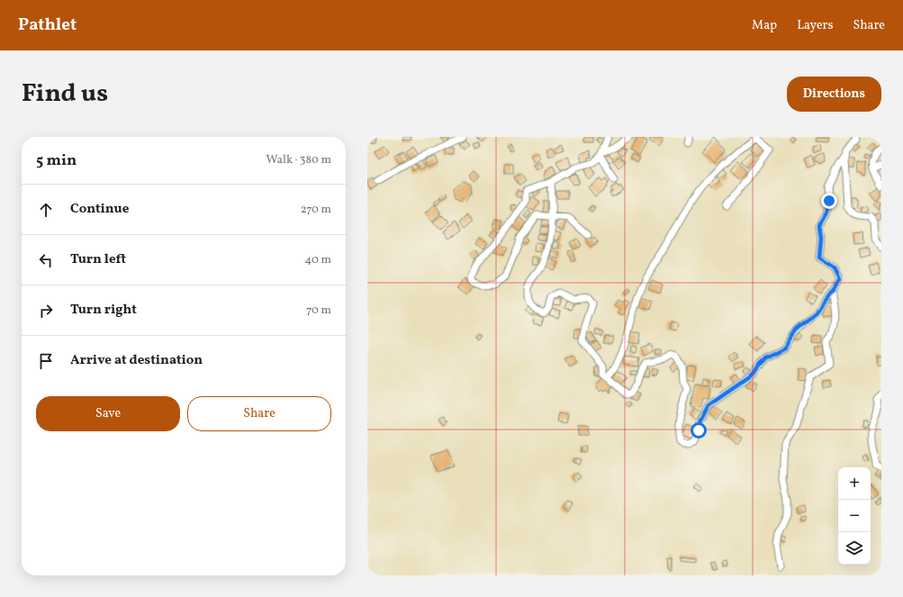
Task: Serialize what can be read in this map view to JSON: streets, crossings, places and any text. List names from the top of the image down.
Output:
{
  "page": {
    "header": "Pathlet",
    "nav": ["Map", "Layers", "Share"],
    "title": "Find us",
    "buttons": [
      "Directions",
      ["Save", "Share"]
    ],
    "heading": ["5 min", "Walk · 380 m"],
    "list": [
      ["Continue", "270 m"],
      ["Turn left", "40 m"],
      ["Turn right", "70 m"],
      "Arrive at destination"
    ],
    "map_buttons": ["+", "−"]
  }
}
